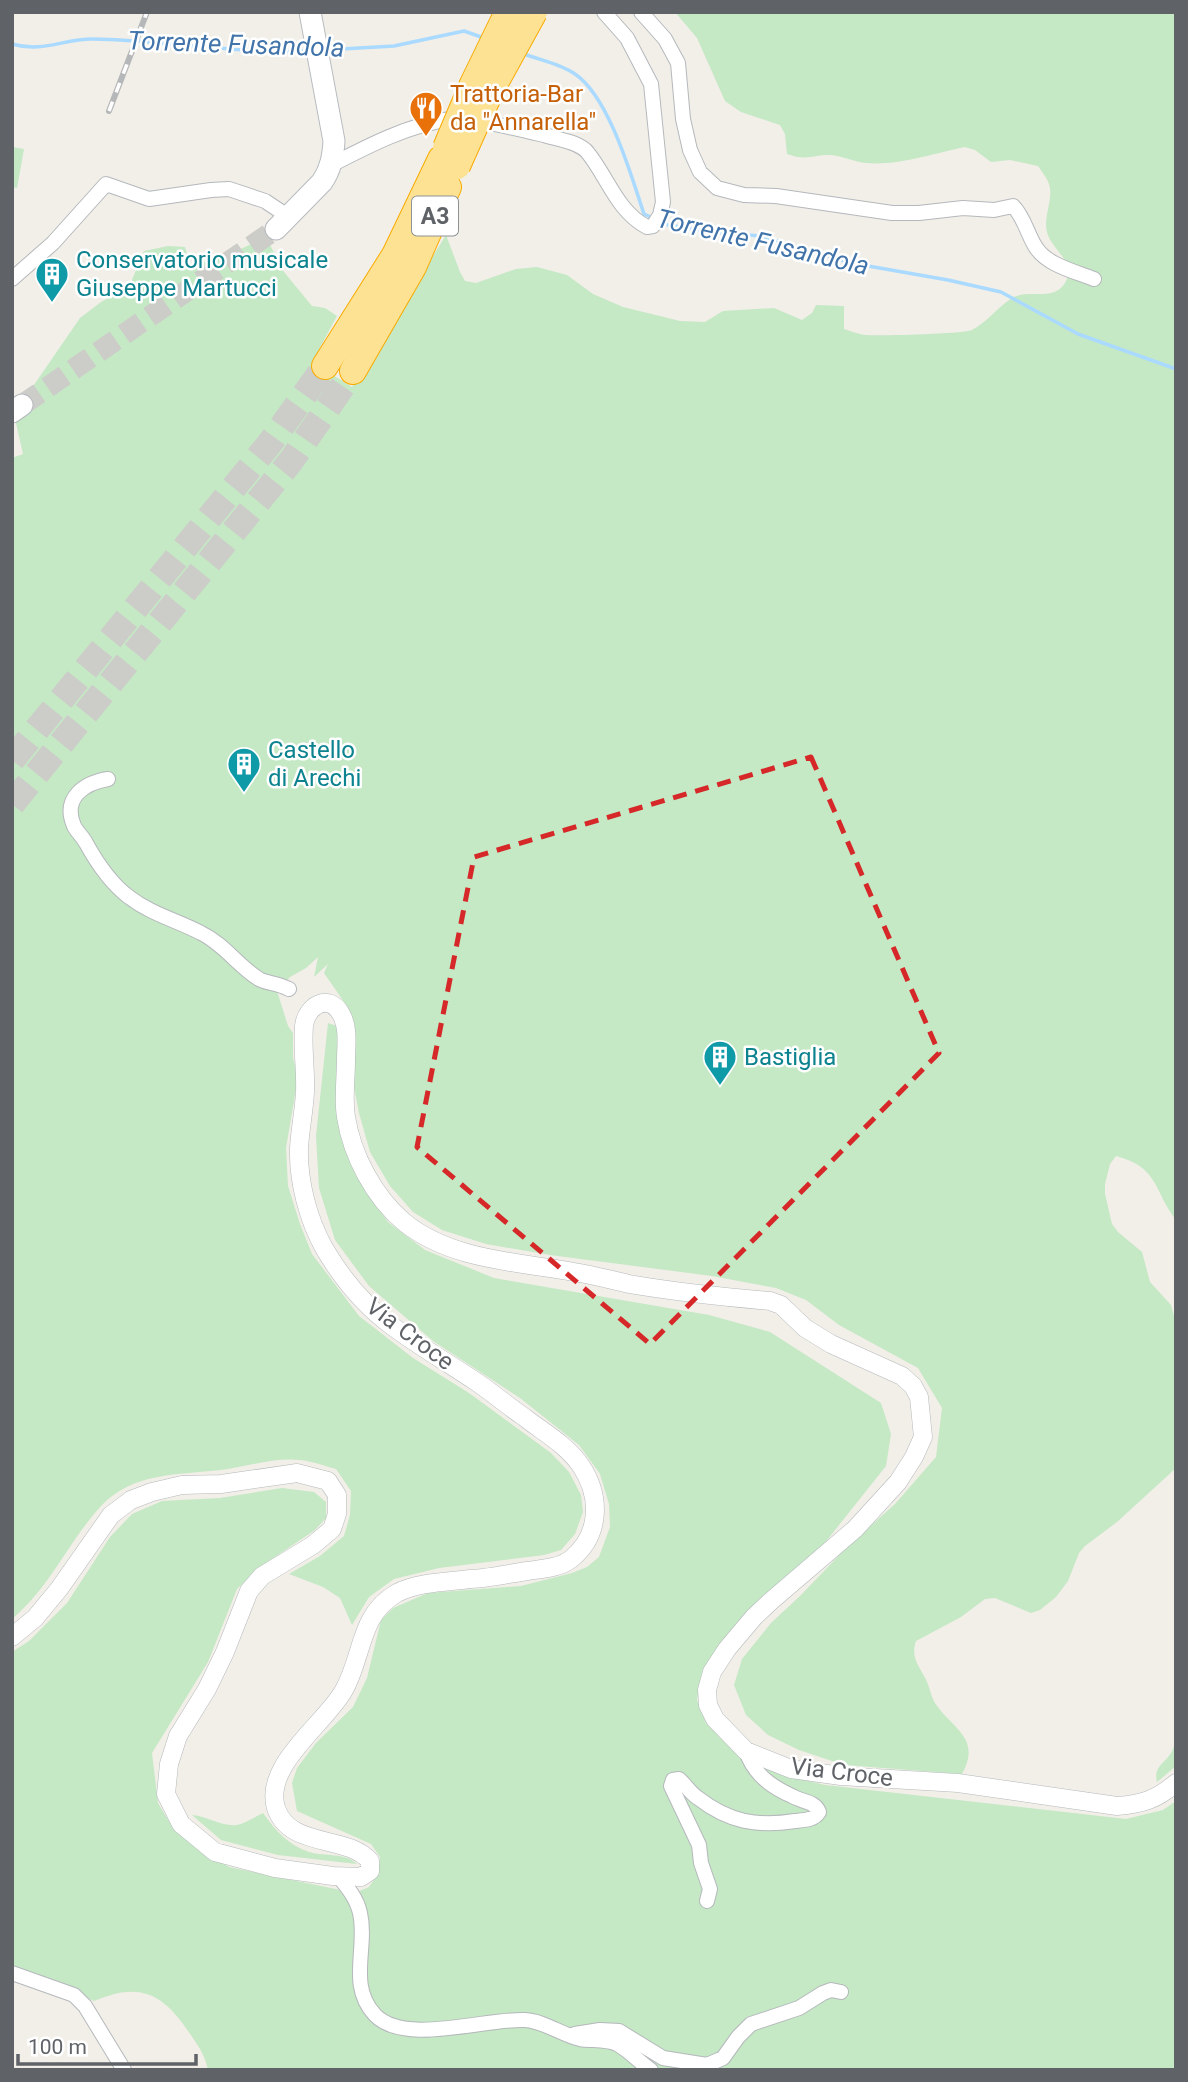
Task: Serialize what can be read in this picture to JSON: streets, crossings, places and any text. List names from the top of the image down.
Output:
{
  "streets": {
    "highway": ["A3"],
    "street": ["Via Croce"]
  },
  "water": ["Torrente Fusandola"],
  "places": {
    "restaurant": ["Trattoria-Bar da \"Annarella\""],
    "building": ["Conservatorio musicale Giuseppe Martucci", "Castello di Arechi", "Bastiglia"]
  },
  "scale_bar": "100 m"
}
